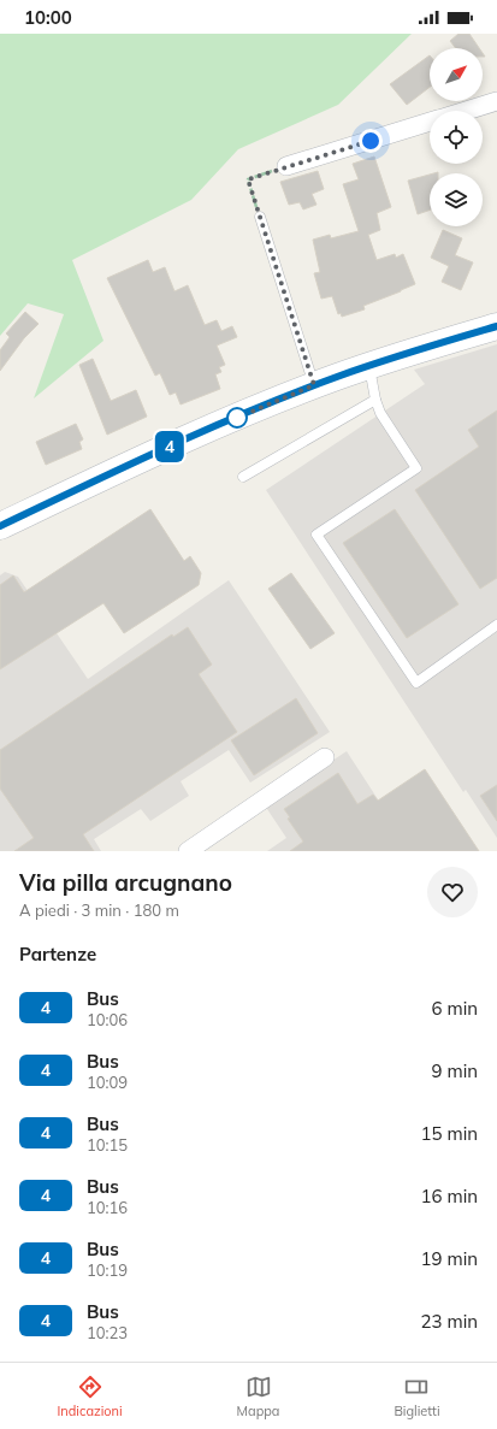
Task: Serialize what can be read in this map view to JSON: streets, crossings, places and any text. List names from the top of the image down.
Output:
{
  "lines": ["bus line 4"],
  "north": "top right",
  "page": {
    "status": "10:00",
    "on_map": "4",
    "heading": [
      ["Via pilla arcugnano", "A piedi · 3 min · 180 m"],
      "Partenze"
    ],
    "list": [
      {
        "mark": "4",
        "name": "Bus",
        "note": "10:06",
        "value": "6 min"
      },
      {
        "mark": "4",
        "name": "Bus",
        "note": "10:09",
        "value": "9 min"
      },
      {
        "mark": "4",
        "name": "Bus",
        "note": "10:15",
        "value": "15 min"
      },
      {
        "mark": "4",
        "name": "Bus",
        "note": "10:16",
        "value": "16 min"
      },
      {
        "mark": "4",
        "name": "Bus",
        "note": "10:19",
        "value": "19 min"
      },
      {
        "mark": "4",
        "name": "Bus",
        "note": "10:23",
        "value": "23 min"
      }
    ],
    "tabs": ["Indicazioni", "Mappa", "Biglietti"]
  }
}
